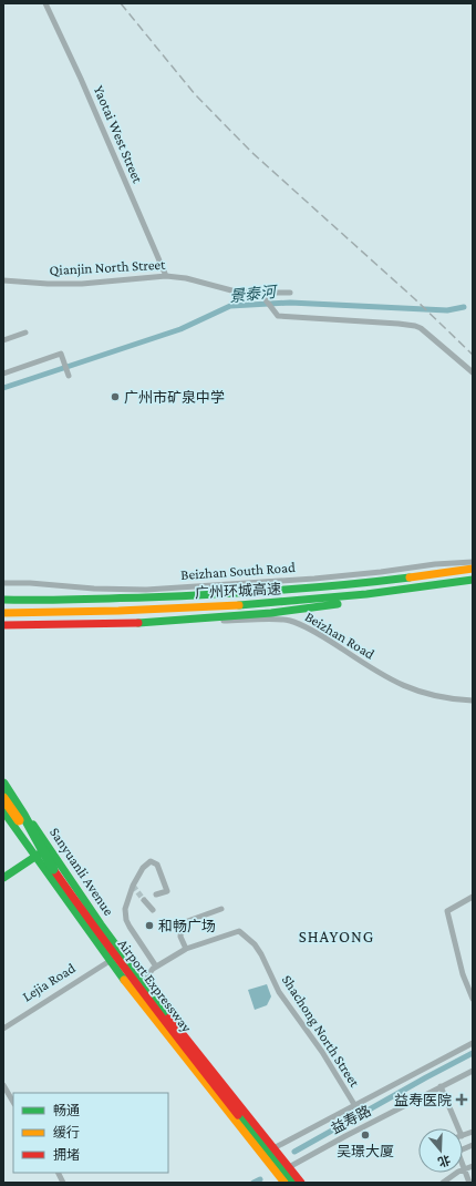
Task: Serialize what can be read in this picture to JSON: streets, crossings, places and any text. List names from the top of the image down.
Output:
{
  "streets": {
    "main road": ["广州环城高速", "Sanyuanli Avenue", "Airport Expressway"],
    "street": [
      "Yaotai West Street",
      "Qianjin North Street",
      "Beizhan South Road",
      "Beizhan Road",
      "Lejia Road",
      "Shachong North Street",
      "益寿路"
    ]
  },
  "crossings": [
    ["Yaotai West Street", "Qianjin North Street"],
    ["Sanyuanli Avenue", "Lejia Road"],
    ["Sanyuanli Avenue", "Airport Expressway"],
    ["Sanyuanli Avenue", "Shachong North Street"],
    ["Sanyuanli Avenue", "益寿路"]
  ],
  "districts": ["SHAYONG"],
  "water": ["景泰河"],
  "places": {
    "other": ["广州市矿泉中学", "和畅广场", "吴璟大厦"],
    "health": ["益寿医院"]
  },
  "legend": ["畅通", "缓行", "拥堵"],
  "north": "bottom"
}
